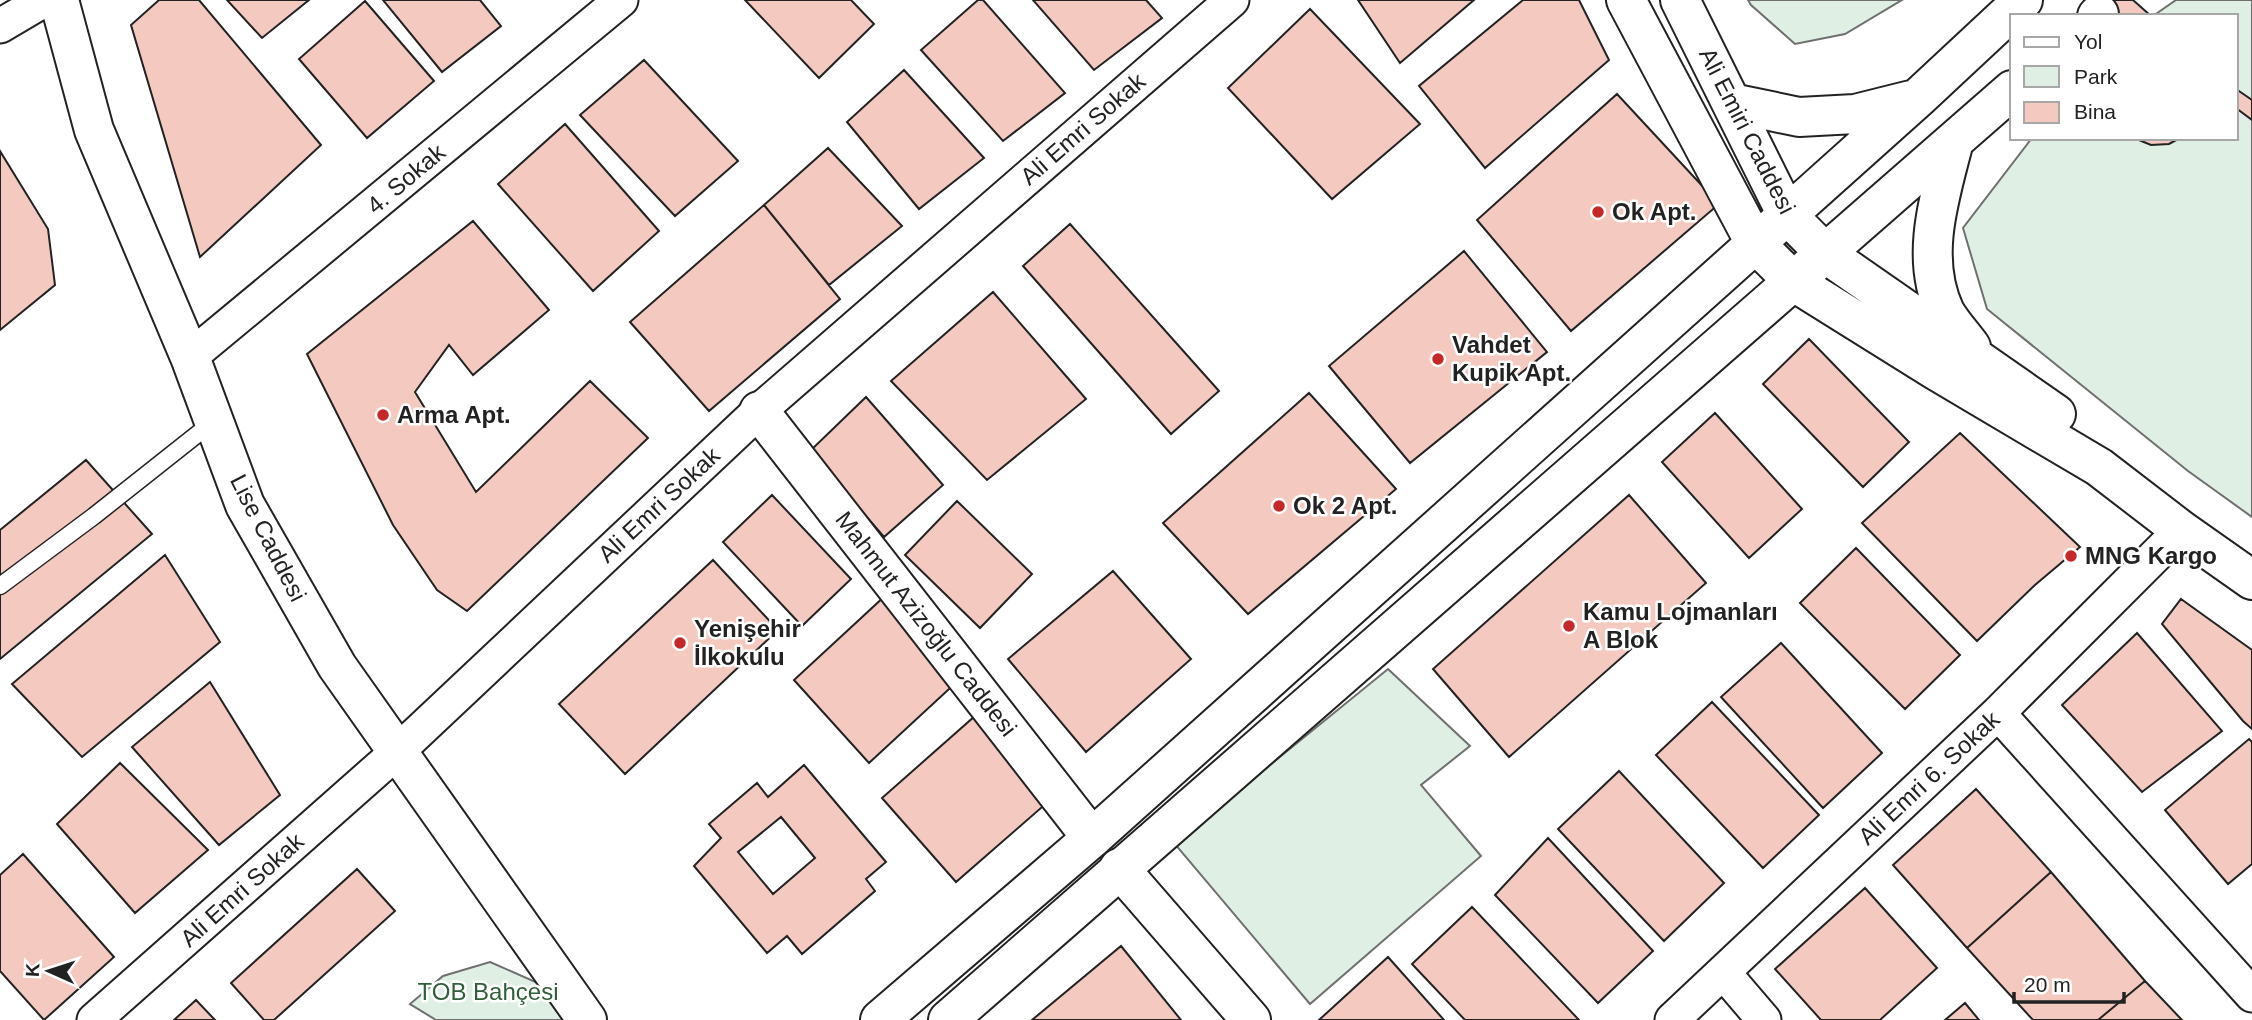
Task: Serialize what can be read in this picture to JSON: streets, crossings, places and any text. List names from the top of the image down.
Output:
{
  "streets": {
    "main road": ["Ali Emiri Caddesi", "Lise Caddesi", "Mahmut Azizoğlu Caddesi"],
    "street": ["Ali Emri Sokak", "4. Sokak", "Ali Emri 6. Sokak"]
  },
  "crossings": [
    ["Ali Emri Sokak", "Lise Caddesi"],
    ["Ali Emri Sokak", "Mahmut Azizoğlu Caddesi"],
    ["4. Sokak", "Lise Caddesi"]
  ],
  "parks": ["TOB Bahçesi"],
  "places": [
    "Ok Apt.",
    "Vahdet Kupik Apt.",
    "Arma Apt.",
    "Ok 2 Apt.",
    "MNG Kargo",
    "Kamu Lojmanları A Blok",
    "Yenişehir İlkokulu"
  ],
  "legend": ["Yol", "Park", "Bina"],
  "scale_bar": "20 m",
  "north": "left"
}
